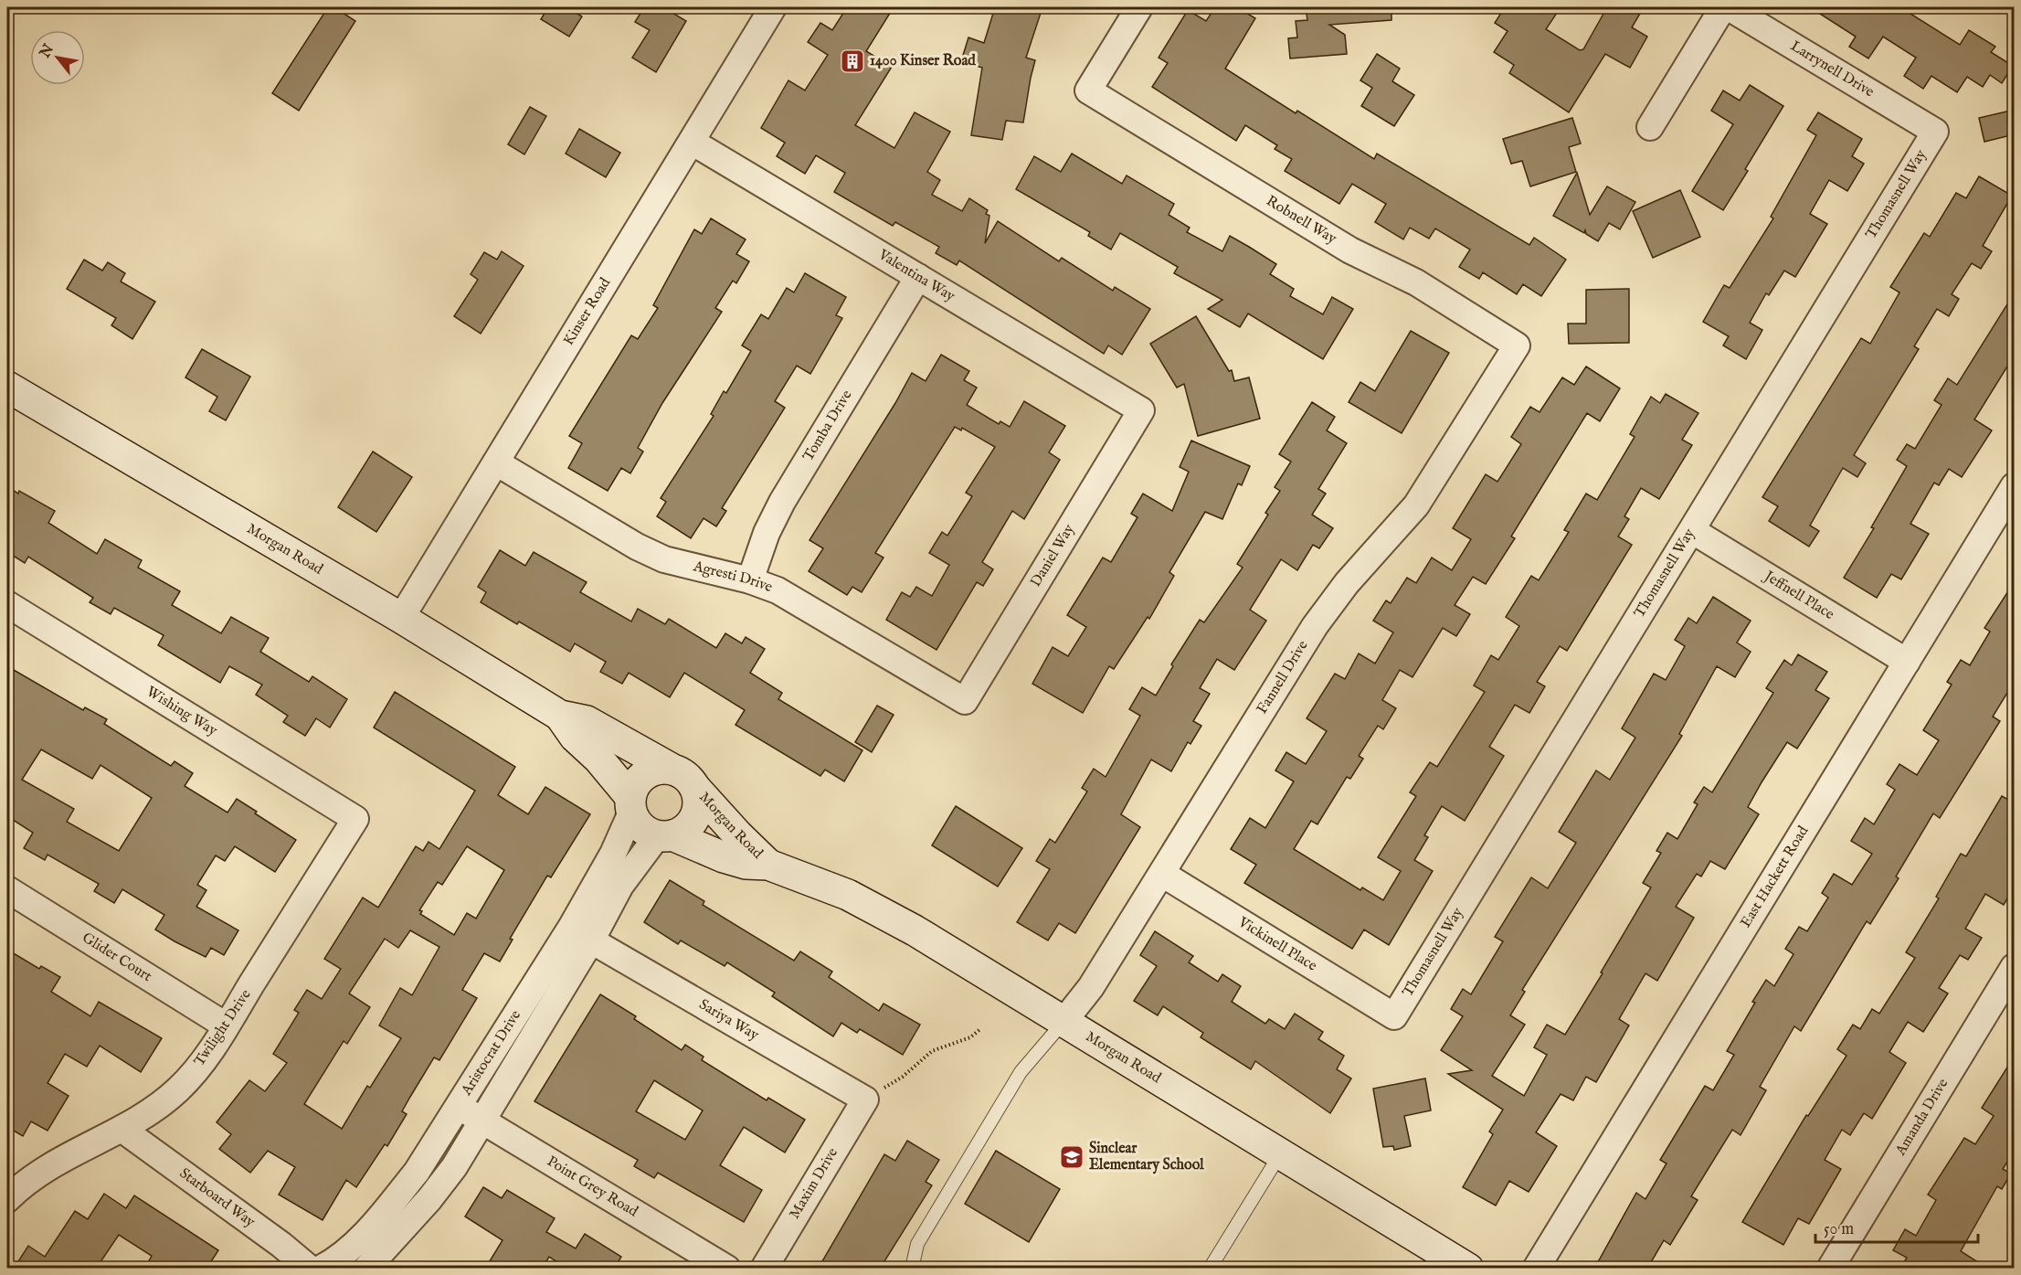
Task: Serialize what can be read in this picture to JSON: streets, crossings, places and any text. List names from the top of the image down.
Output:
{
  "streets": {
    "street": [
      "Larrynell Drive",
      "Thomasnell Way",
      "Robnell Way",
      "Valentina Way",
      "Kinser Road",
      "Tomba Drive",
      "Morgan Road",
      "Daniel Way",
      "Agresti Drive",
      "Jeffnell Place",
      "Fannell Drive",
      "Wishing Way",
      "East Hackett Road",
      "Vickinell Place",
      "Glider Court",
      "Sariya Way",
      "Twilight Drive",
      "Aristocrat Drive",
      "Amanda Drive",
      "Maxim Drive",
      "Point Grey Road",
      "Starboard Way"
    ]
  },
  "crossings": [
    ["Larrynell Drive", "Thomasnell Way"],
    ["Thomasnell Way", "Jeffnell Place"],
    ["Thomasnell Way", "Vickinell Place"],
    ["Robnell Way", "Fannell Drive"],
    ["Valentina Way", "Kinser Road"],
    ["Valentina Way", "Tomba Drive"],
    ["Valentina Way", "Daniel Way"],
    ["Kinser Road", "Morgan Road"],
    ["Kinser Road", "Agresti Drive"],
    ["Tomba Drive", "Agresti Drive"],
    ["Morgan Road", "Fannell Drive"],
    ["Morgan Road", "Aristocrat Drive"],
    ["Daniel Way", "Agresti Drive"],
    ["Jeffnell Place", "East Hackett Road"],
    ["Fannell Drive", "Vickinell Place"],
    ["Wishing Way", "Twilight Drive"],
    ["Glider Court", "Twilight Drive"],
    ["Sariya Way", "Aristocrat Drive"],
    ["Sariya Way", "Maxim Drive"],
    ["Twilight Drive", "Starboard Way"],
    ["Aristocrat Drive", "Point Grey Road"]
  ],
  "places": {
    "building": ["1400 Kinser Road"],
    "school or university": ["Sinclear Elementary School"]
  },
  "scale_bar": "50 m",
  "north": "top left"
}
